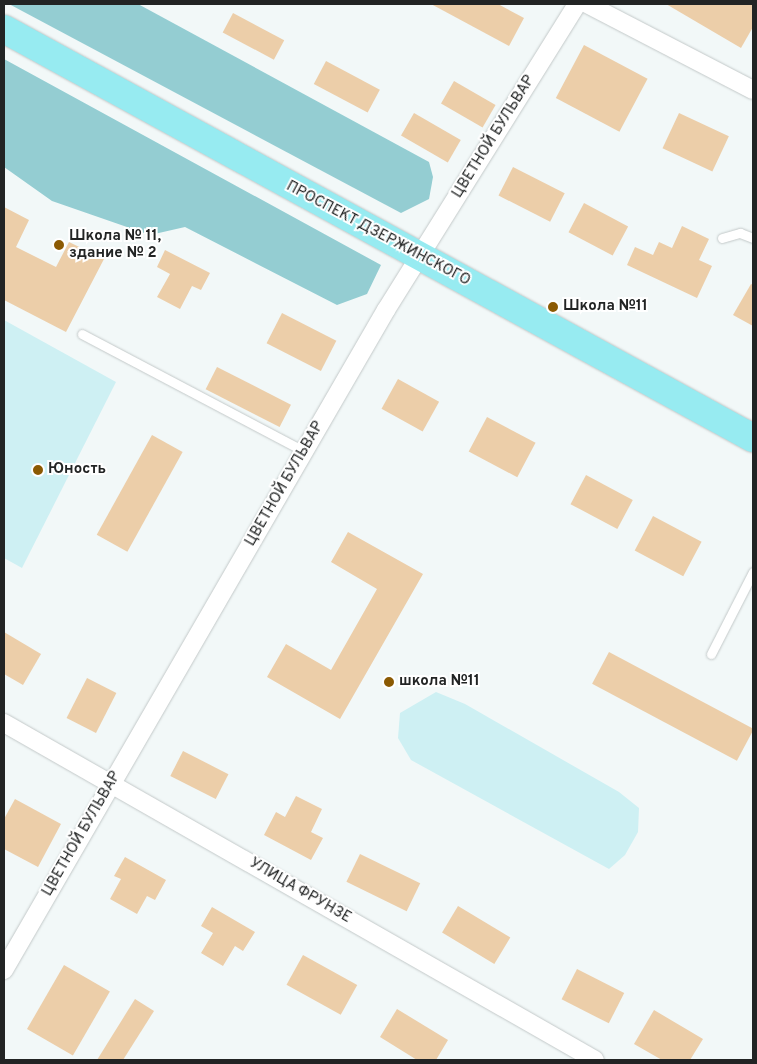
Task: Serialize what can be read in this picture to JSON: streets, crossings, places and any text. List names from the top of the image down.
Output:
{
  "streets": {
    "main road": ["ПРОСПЕКТ ДЗЕРЖИНСКОГО"],
    "street": ["ЦВЕТНОЙ БУЛЬВАР", "УЛИЦА ФРУНЗЕ"]
  },
  "crossings": [
    ["ЦВЕТНОЙ БУЛЬВАР", "ПРОСПЕКТ ДЗЕРЖИНСКОГО"],
    ["ЦВЕТНОЙ БУЛЬВАР", "УЛИЦА ФРУНЗЕ"]
  ],
  "places": [
    "Школа № 11, здание № 2",
    "Школа №11",
    "Юность",
    "школа №11"
  ]
}
